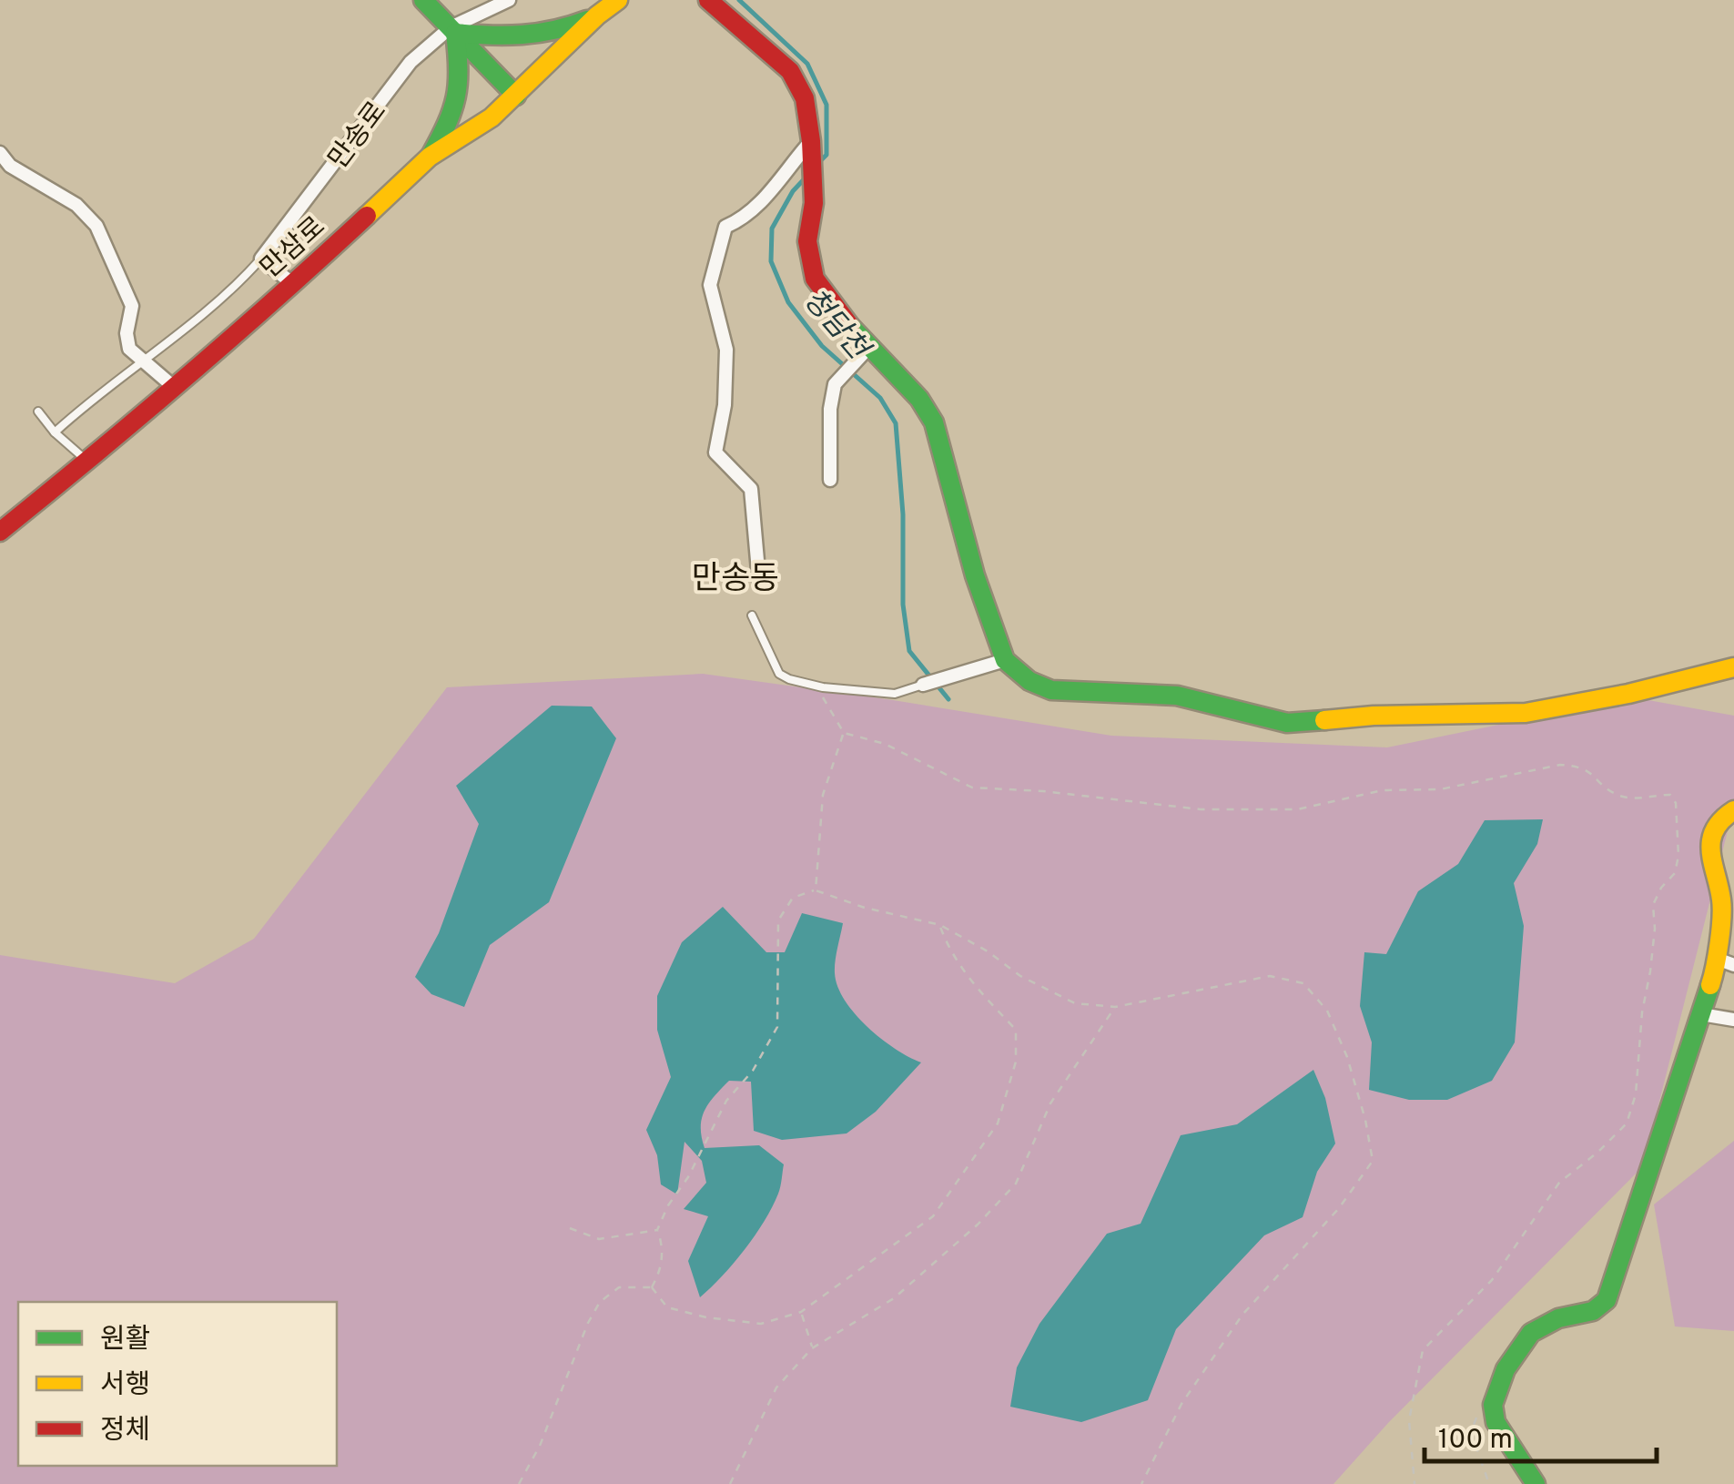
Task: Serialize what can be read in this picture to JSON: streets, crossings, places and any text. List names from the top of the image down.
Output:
{
  "streets": {
    "street": ["만송로", "만삼로"]
  },
  "districts": ["만송동"],
  "water": ["청담천"],
  "legend": ["원활", "서행", "정체"],
  "scale_bar": "100 m"
}
